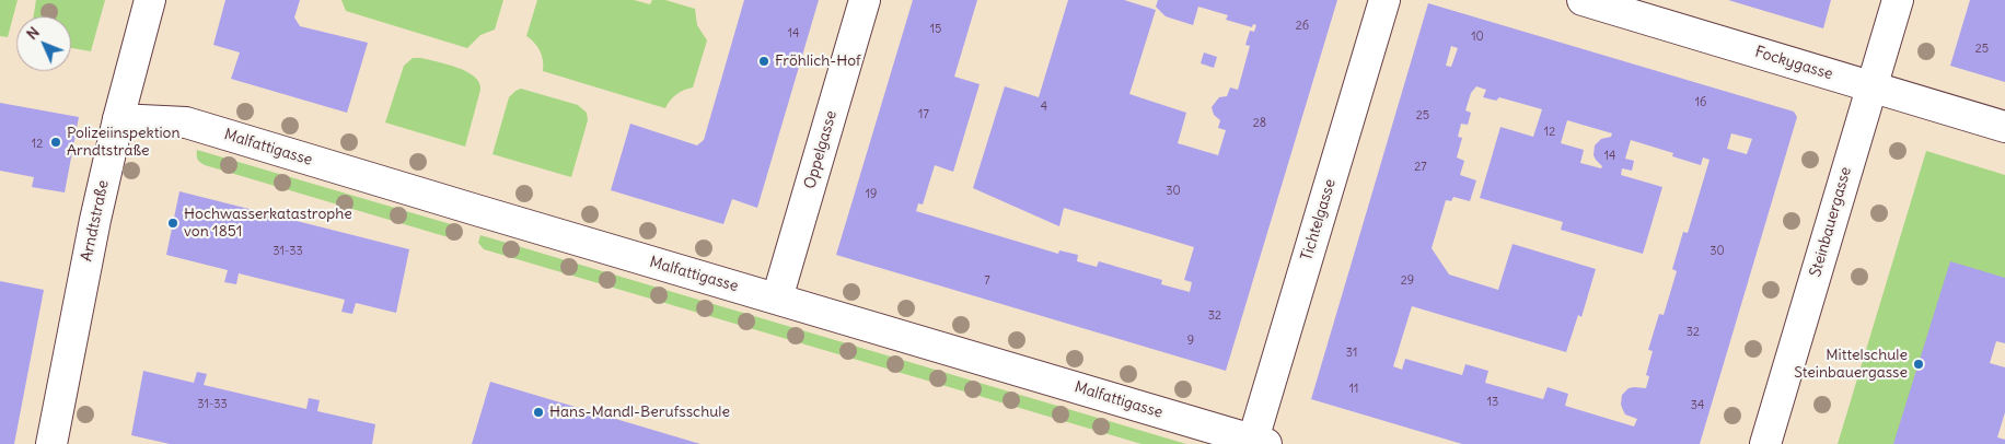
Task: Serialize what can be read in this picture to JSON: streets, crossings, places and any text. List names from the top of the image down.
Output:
{
  "streets": {
    "street": [
      "Fockygasse",
      "Malfattigasse",
      "Oppelgasse",
      "Tichtelgasse",
      "Arndtstraße",
      "Steinbauergasse"
    ]
  },
  "crossings": [
    ["Fockygasse", "Steinbauergasse"],
    ["Malfattigasse", "Oppelgasse"],
    ["Malfattigasse", "Tichtelgasse"],
    ["Malfattigasse", "Arndtstraße"]
  ],
  "places": [
    "Fröhlich-Hof",
    "Polizeiinspektion Arndtstraße",
    "Hochwasserkatastrophe von 1851",
    "Mittelschule Steinbauergasse",
    "Hans-Mandl-Berufsschule"
  ],
  "house_numbers": [
    "26",
    "15",
    "14",
    "10",
    "25",
    "16",
    "4",
    "17",
    "25",
    "28",
    "12",
    "12",
    "14",
    "27",
    "30",
    "19",
    "31-33",
    "30",
    "7",
    "29",
    "32",
    "32",
    "9",
    "31",
    "11",
    "13",
    "31-33",
    "34"
  ],
  "north": "top left"
}
